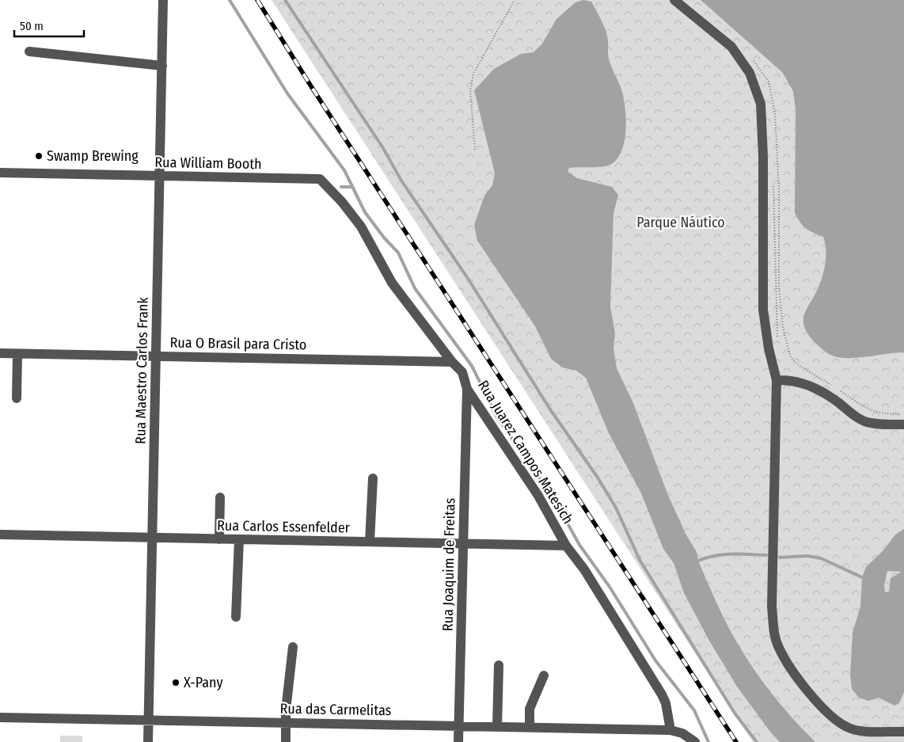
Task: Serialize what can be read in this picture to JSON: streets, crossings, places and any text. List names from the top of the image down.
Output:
{
  "streets": {
    "street": [
      "Rua William Booth",
      "Rua O Brasil para Cristo",
      "Rua Maestro Carlos Frank",
      "Rua Juarez Campos Matesich",
      "Rua Carlos Essenfelder",
      "Rua Joaquim de Freitas",
      "Rua das Carmelitas"
    ]
  },
  "crossings": [
    ["Rua William Booth", "Rua Maestro Carlos Frank"],
    ["Rua William Booth", "Rua Juarez Campos Matesich"],
    ["Rua O Brasil para Cristo", "Rua Maestro Carlos Frank"],
    ["Rua O Brasil para Cristo", "Rua Juarez Campos Matesich"],
    ["Rua Maestro Carlos Frank", "Rua Carlos Essenfelder"],
    ["Rua Maestro Carlos Frank", "Rua das Carmelitas"],
    ["Rua Juarez Campos Matesich", "Rua Carlos Essenfelder"],
    ["Rua Juarez Campos Matesich", "Rua Joaquim de Freitas"],
    ["Rua Juarez Campos Matesich", "Rua das Carmelitas"],
    ["Rua Carlos Essenfelder", "Rua Joaquim de Freitas"],
    ["Rua Joaquim de Freitas", "Rua das Carmelitas"]
  ],
  "parks": ["Parque Náutico"],
  "places": ["Swamp Brewing", "X-Pany"],
  "scale_bar": "50 m"
}
